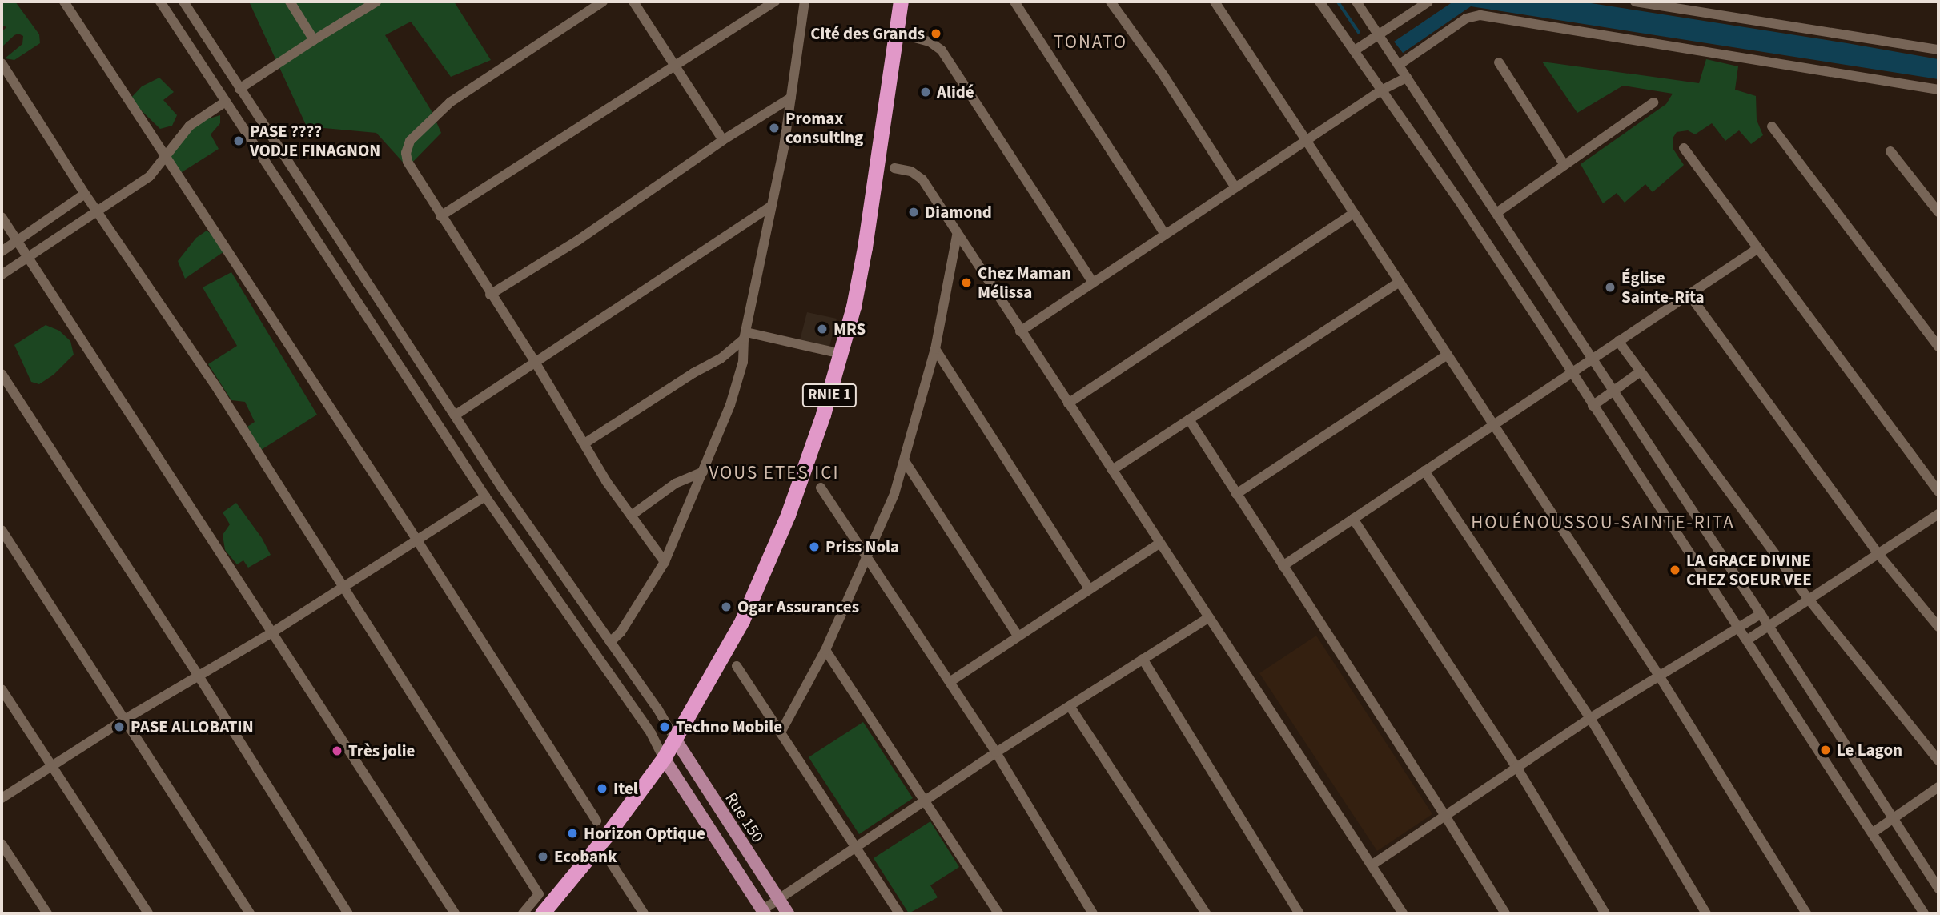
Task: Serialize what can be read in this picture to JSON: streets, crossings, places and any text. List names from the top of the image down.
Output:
{
  "streets": {
    "highway": ["RNIE 1"],
    "main road": ["Rue 150"]
  },
  "crossings": [
    ["RNIE 1", "Rue 150"]
  ],
  "districts": ["TONATO", "VOUS ETES ICI", "HOUÉNOUSSOU-SAINTE-RITA"],
  "places": [
    "Cité des Grands",
    "Alidé",
    "Promax consulting",
    "PASE ???? VODJE FINAGNON",
    "Diamond",
    "Chez Maman Mélissa",
    "Église Sainte-Rita",
    "MRS",
    "Priss Nola",
    "LA GRACE DIVINE CHEZ SOEUR VEE",
    "Ogar Assurances",
    "PASE ALLOBATIN",
    "Techno Mobile",
    "Le Lagon",
    "Très jolie",
    "Itel",
    "Horizon Optique",
    "Ecobank"
  ]
}
